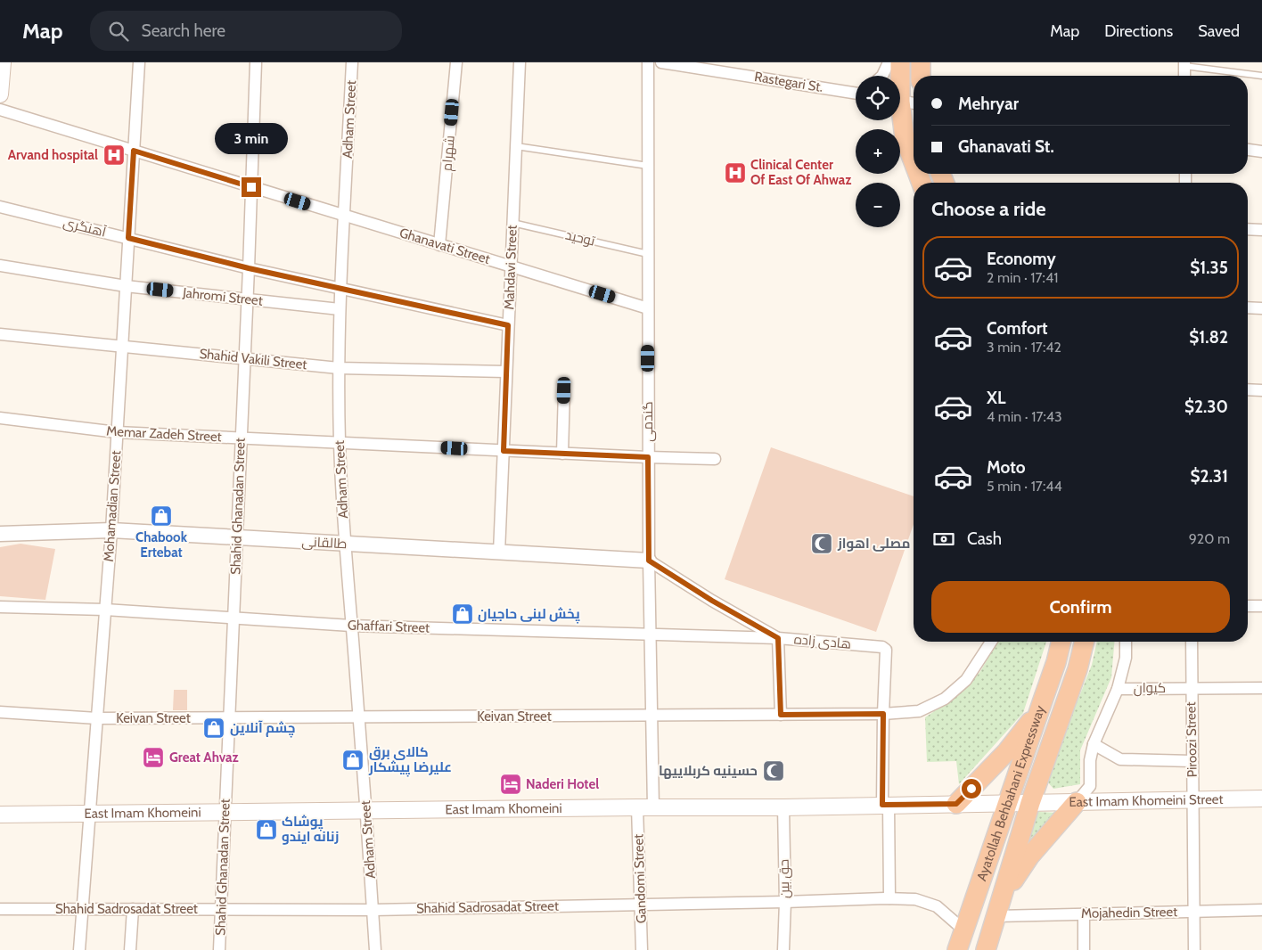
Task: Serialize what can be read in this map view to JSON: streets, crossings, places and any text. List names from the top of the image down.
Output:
{
  "streets": {
    "highway": ["Ayatollah Behbahani Expressway"],
    "main road": ["East Imam Khomeini Street", "East Imam Khomeini"],
    "street": [
      "Rastegari St.",
      "Adham Street",
      "شهرام",
      "آهنگری",
      "Ghanavati Street",
      "Mahdavi Street",
      "Jahromi Street",
      "Shahid Vakili Street",
      "گندمی",
      "Memar Zadeh Street",
      "Mohamadian Street",
      "Shahid Ghanadan Street",
      "طالقانی",
      "Ghaffari Street",
      "هادی زاده",
      "کیوان",
      "Keivan Street",
      "Piroozi Street",
      "Gandomi Street",
      "حق بین",
      "Shahid Sadrosadat Street",
      "Mojahedin Street"
    ],
    "lane": ["توحید"]
  },
  "crossings": [
    ["Adham Street", "آهنگری"],
    ["Adham Street", "Ghanavati Street"],
    ["Adham Street", "Jahromi Street"],
    ["Adham Street", "Shahid Vakili Street"],
    ["Adham Street", "Memar Zadeh Street"],
    ["Adham Street", "طالقانی"],
    ["Adham Street", "Ghaffari Street"],
    ["Adham Street", "Keivan Street"],
    ["Adham Street", "East Imam Khomeini"],
    ["Adham Street", "Shahid Sadrosadat Street"],
    ["شهرام", "Ghanavati Street"],
    ["آهنگری", "Mahdavi Street"],
    ["آهنگری", "Mohamadian Street"],
    ["آهنگری", "Shahid Ghanadan Street"],
    ["توحید", "Mahdavi Street"],
    ["توحید", "گندمی"],
    ["Ghanavati Street", "Mahdavi Street"],
    ["Ghanavati Street", "گندمی"],
    ["Ghanavati Street", "Mohamadian Street"],
    ["Ghanavati Street", "Shahid Ghanadan Street"],
    ["Mahdavi Street", "Shahid Vakili Street"],
    ["Mahdavi Street", "Memar Zadeh Street"],
    ["Mahdavi Street", "طالقانی"],
    ["Jahromi Street", "Mohamadian Street"],
    ["Jahromi Street", "Shahid Ghanadan Street"],
    ["Shahid Vakili Street", "Mohamadian Street"],
    ["Shahid Vakili Street", "Shahid Ghanadan Street"],
    ["گندمی", "Memar Zadeh Street"],
    ["گندمی", "طالقانی"],
    ["گندمی", "Ghaffari Street"],
    ["گندمی", "هادی زاده"],
    ["گندمی", "Keivan Street"],
    ["گندمی", "East Imam Khomeini"],
    ["Memar Zadeh Street", "Mohamadian Street"],
    ["Memar Zadeh Street", "Shahid Ghanadan Street"],
    ["Mohamadian Street", "طالقانی"],
    ["Mohamadian Street", "Ghaffari Street"],
    ["Mohamadian Street", "Keivan Street"],
    ["Mohamadian Street", "East Imam Khomeini"],
    ["Mohamadian Street", "Shahid Sadrosadat Street"],
    ["Shahid Ghanadan Street", "طالقانی"],
    ["Shahid Ghanadan Street", "Ghaffari Street"],
    ["Shahid Ghanadan Street", "Keivan Street"],
    ["Shahid Ghanadan Street", "East Imam Khomeini"],
    ["Shahid Ghanadan Street", "Shahid Sadrosadat Street"],
    ["طالقانی", "هادی زاده"],
    ["Ghaffari Street", "هادی زاده"],
    ["هادی زاده", "Keivan Street"],
    ["کیوان", "Piroozi Street"],
    ["Piroozi Street", "East Imam Khomeini Street"],
    ["Piroozi Street", "Mojahedin Street"],
    ["Ayatollah Behbahani Expressway", "East Imam Khomeini Street"],
    ["Ayatollah Behbahani Expressway", "East Imam Khomeini"],
    ["Ayatollah Behbahani Expressway", "Shahid Sadrosadat Street"],
    ["Ayatollah Behbahani Expressway", "Mojahedin Street"],
    ["East Imam Khomeini Street", "East Imam Khomeini"],
    ["East Imam Khomeini", "Gandomi Street"],
    ["East Imam Khomeini", "حق بین"],
    ["Gandomi Street", "Shahid Sadrosadat Street"],
    ["حق بین", "Shahid Sadrosadat Street"]
  ],
  "places": {
    "hospital": ["Arvand hospital", "Clinical Center Of East Of Ahwaz"],
    "shop": [
      "Chabook Ertebat",
      "پخش لبنی حاجیان",
      "چشم آنلاین",
      "کالای برق علیرضا پیشکار",
      "پوشاک زنانه ایندو"
    ],
    "mosque": ["مصلی اهواز", "حسینیه کربلاییها"],
    "hotel": ["Great Ahvaz", "Naderi Hotel"]
  },
  "page": {
    "header": "Map",
    "search": "Search here",
    "nav": ["Map", "Directions", "Saved"],
    "map_buttons": ["+", "−"],
    "banner": ["Mehryar", "Ghanavati St."],
    "bubble": "3 min",
    "heading": "Choose a ride",
    "list": [
      {
        "name": "Economy",
        "note": "2 min · 17:41",
        "value": "$1.35"
      },
      {
        "name": "Comfort",
        "note": "3 min · 17:42",
        "value": "$1.82"
      },
      {
        "name": "XL",
        "note": "4 min · 17:43",
        "value": "$2.30"
      },
      {
        "name": "Moto",
        "note": "5 min · 17:44",
        "value": "$2.31"
      }
    ],
    "pay": ["Cash", "920 m"],
    "buttons": "Confirm"
  }
}
